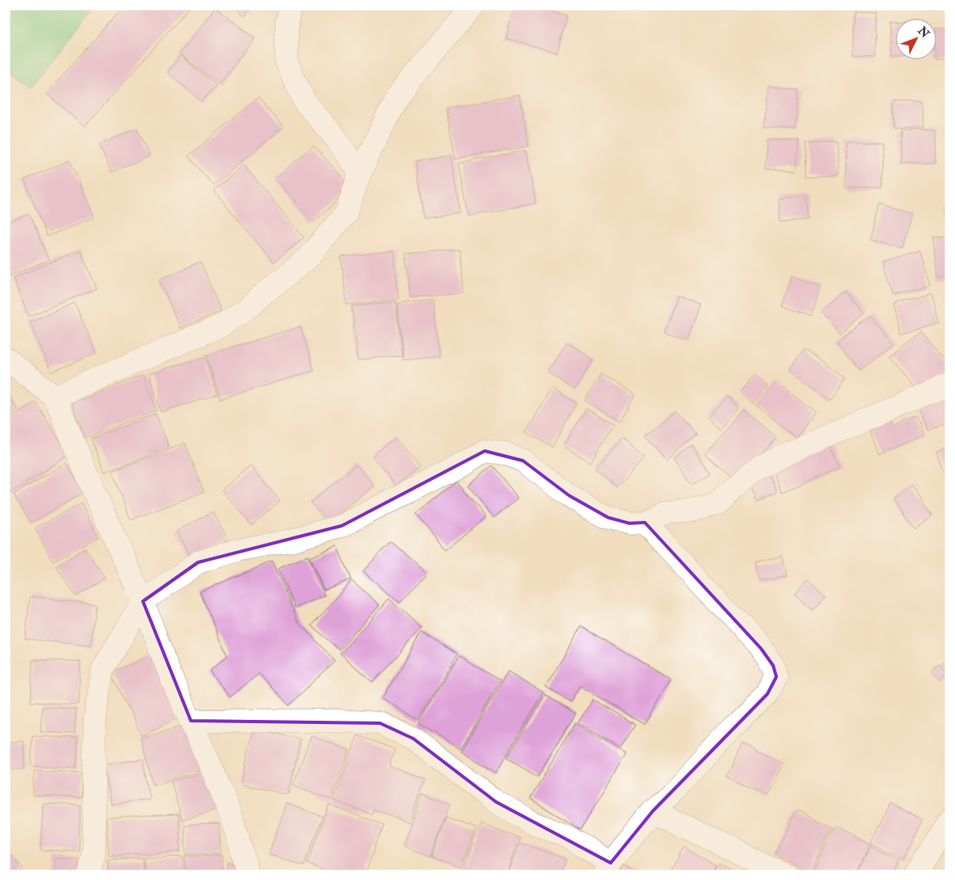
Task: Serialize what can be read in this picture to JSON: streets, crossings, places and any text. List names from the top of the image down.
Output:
{
  "north": "top right"
}
